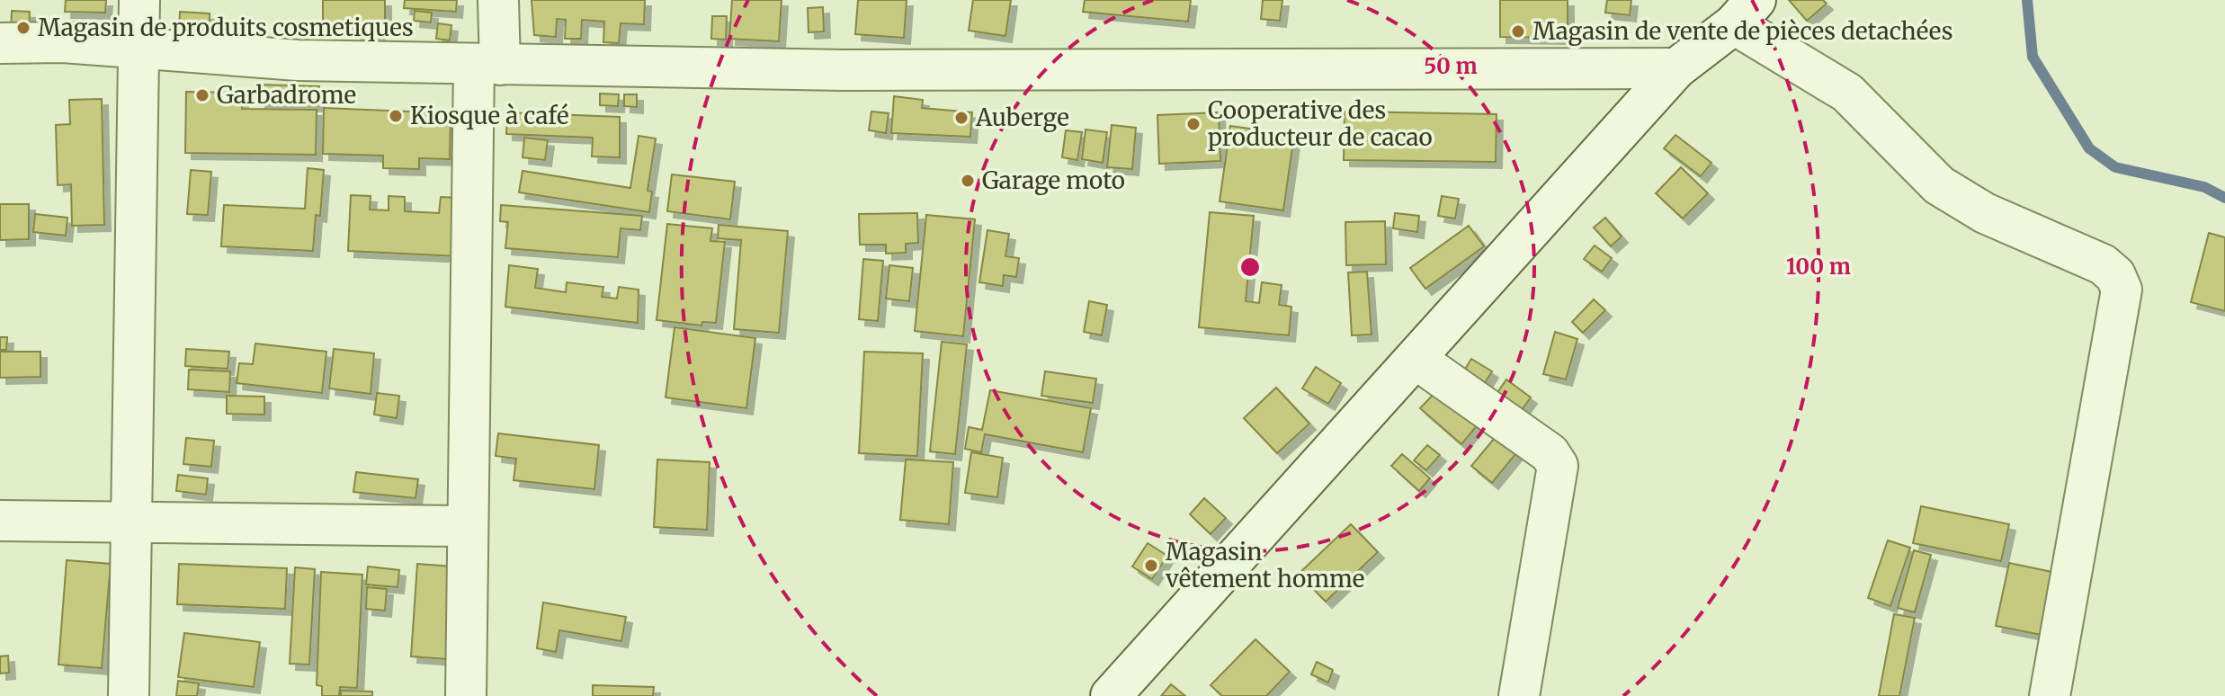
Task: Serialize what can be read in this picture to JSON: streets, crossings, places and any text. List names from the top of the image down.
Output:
{
  "places": [
    "Magasin de produits cosmetiques",
    "Magasin de vente de pièces detachées",
    "Garbadrome",
    "Kiosque à café",
    "Auberge",
    "Cooperative des producteur de cacao",
    "Garage moto",
    "Magasin vêtement homme"
  ],
  "rings": ["50 m", "100 m"]
}
